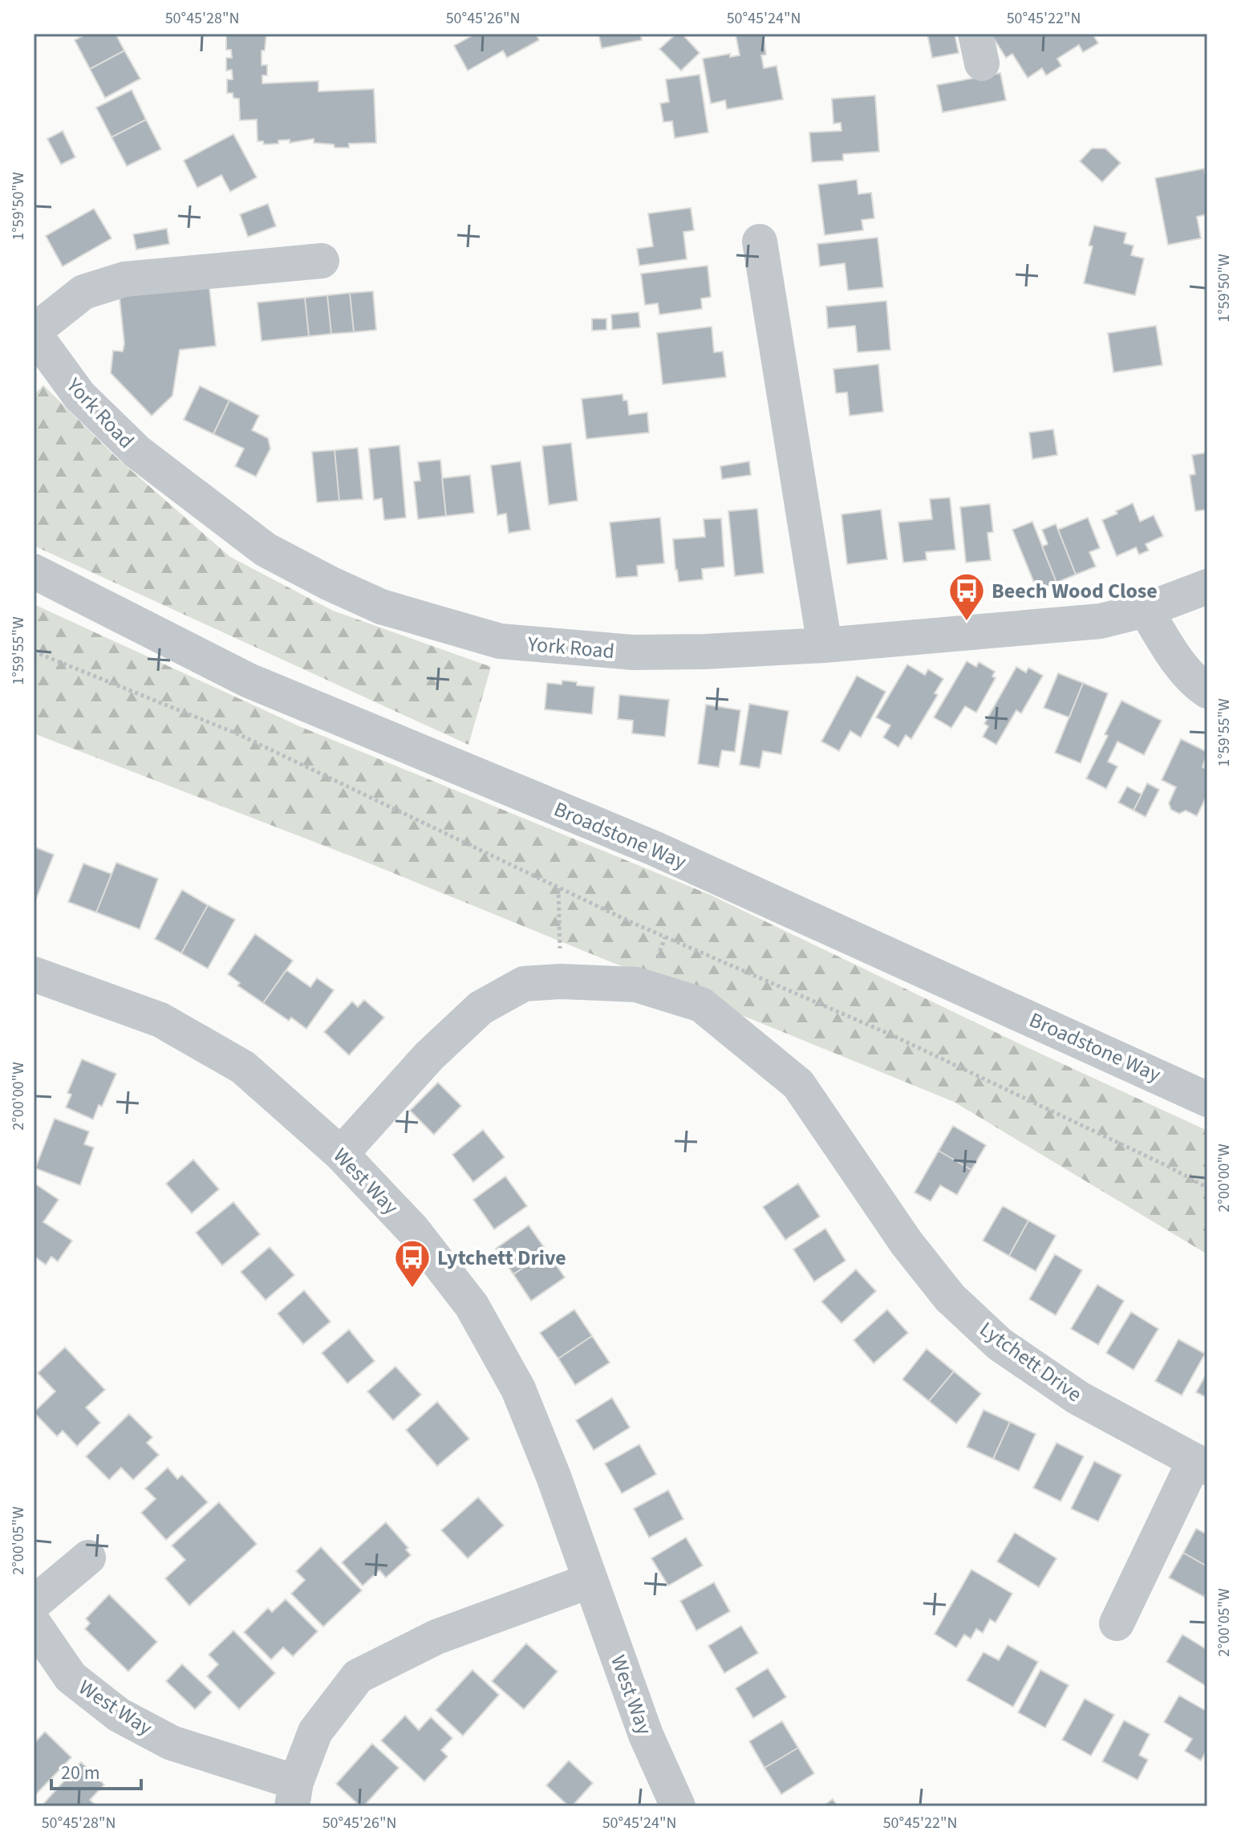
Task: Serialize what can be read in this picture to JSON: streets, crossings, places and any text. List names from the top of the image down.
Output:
{
  "streets": {
    "street": [
      "York Road",
      "Broadstone Way",
      "West Way",
      "Lytchett Drive"
    ]
  },
  "crossings": [
    ["West Way", "Lytchett Drive"]
  ],
  "places": {
    "bus stop": ["Beech Wood Close", "Lytchett Drive"]
  },
  "scale_bar": "20 m",
  "coordinates": [
    "50°45'28\"N",
    "50°45'26\"N",
    "50°45'24\"N",
    "50°45'22\"N",
    "1°59'50\"W",
    "1°59'55\"W",
    "2°00'00\"W",
    "2°00'05\"W"
  ]
}
